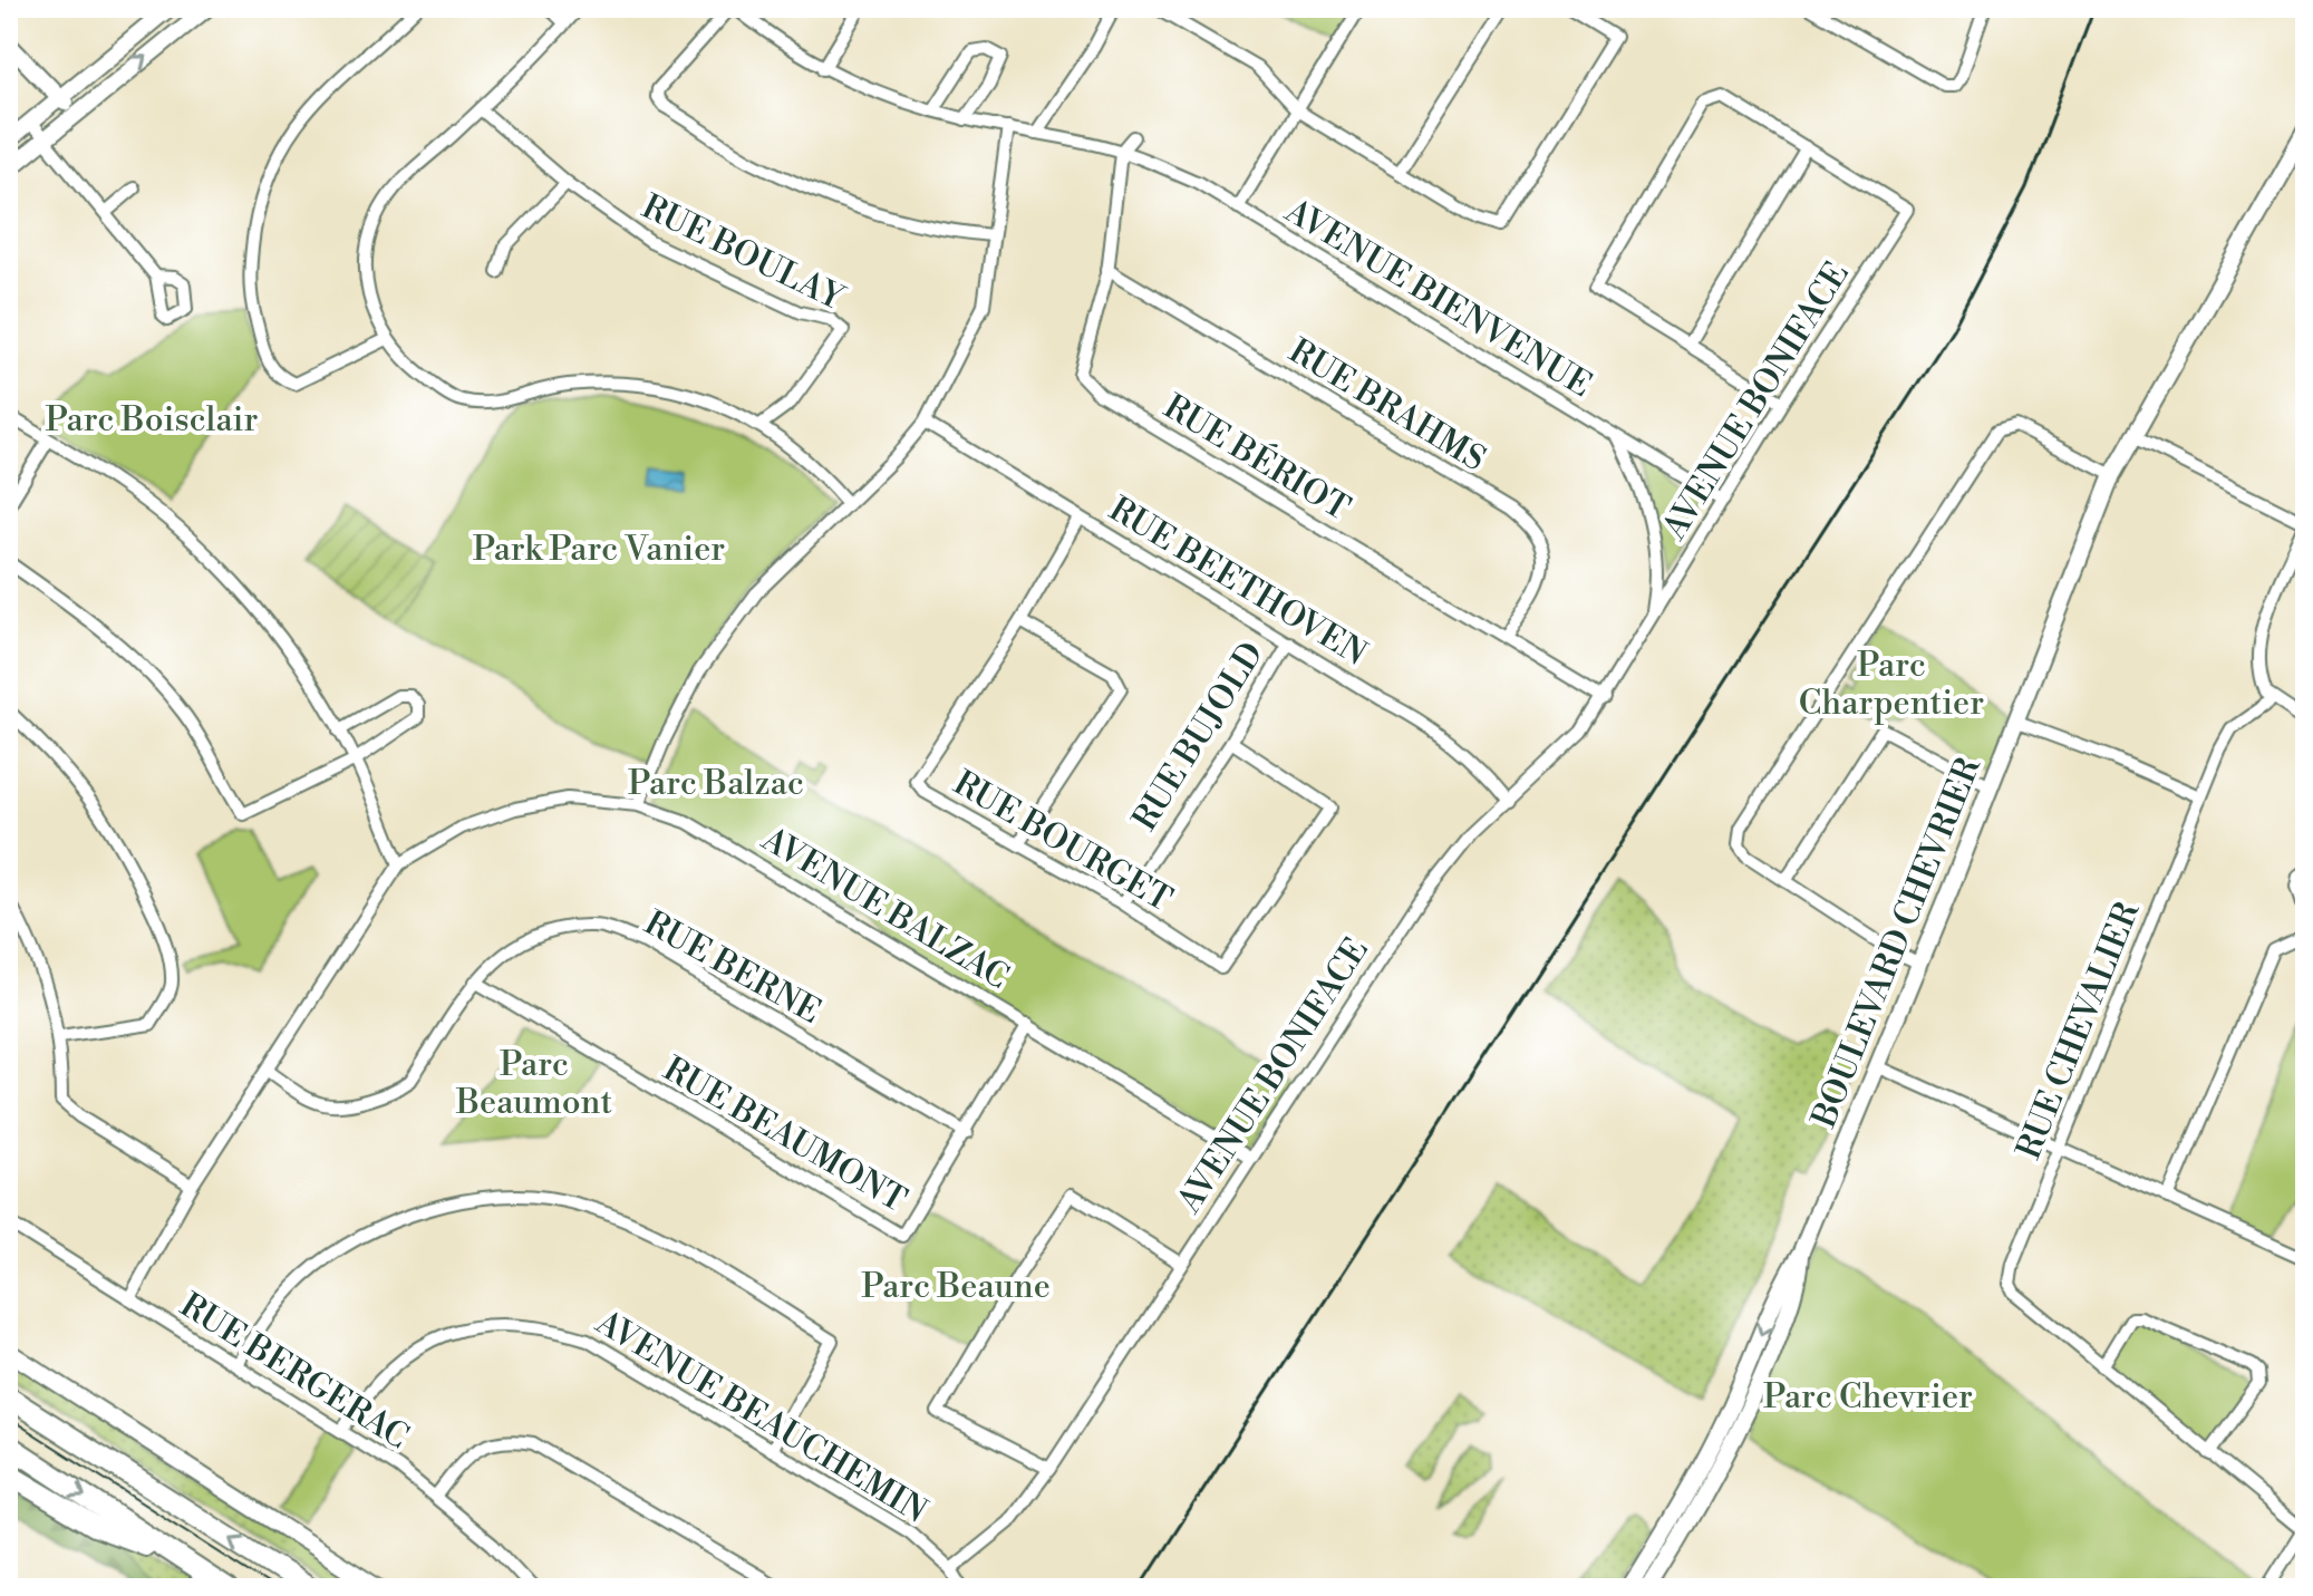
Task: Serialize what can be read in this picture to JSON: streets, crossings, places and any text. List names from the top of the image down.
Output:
{
  "streets": {
    "street": [
      "RUE BOULAY",
      "AVENUE BIENVENUE",
      "AVENUE BONIFACE",
      "RUE BRAHMS",
      "RUE BÉRIOT",
      "RUE BEETHOVEN",
      "RUE BUJOLD",
      "RUE BOURGET",
      "AVENUE BALZAC",
      "BOULEVARD CHEVRIER",
      "RUE BERNE",
      "RUE CHEVALIER",
      "RUE BEAUMONT",
      "RUE BERGERAC",
      "AVENUE BEAUCHEMIN"
    ]
  },
  "crossings": [
    ["AVENUE BIENVENUE", "AVENUE BONIFACE"],
    ["AVENUE BIENVENUE", "RUE BÉRIOT"],
    ["AVENUE BONIFACE", "RUE BÉRIOT"],
    ["AVENUE BONIFACE", "RUE BEETHOVEN"],
    ["AVENUE BONIFACE", "AVENUE BALZAC"],
    ["AVENUE BONIFACE", "AVENUE BEAUCHEMIN"],
    ["RUE BRAHMS", "RUE BÉRIOT"],
    ["RUE BEETHOVEN", "RUE BUJOLD"],
    ["RUE BEETHOVEN", "RUE BOURGET"],
    ["RUE BUJOLD", "RUE BOURGET"],
    ["AVENUE BALZAC", "RUE BERNE"],
    ["AVENUE BALZAC", "RUE BEAUMONT"],
    ["AVENUE BALZAC", "RUE BERGERAC"],
    ["RUE BERNE", "RUE BEAUMONT"],
    ["RUE BERGERAC", "AVENUE BEAUCHEMIN"]
  ],
  "parks": [
    "Parc Boisclair",
    "Park Parc Vanier",
    "Parc Charpentier",
    "Parc Balzac",
    "Parc Beaumont",
    "Parc Beaune",
    "Parc Chevrier"
  ]
}
